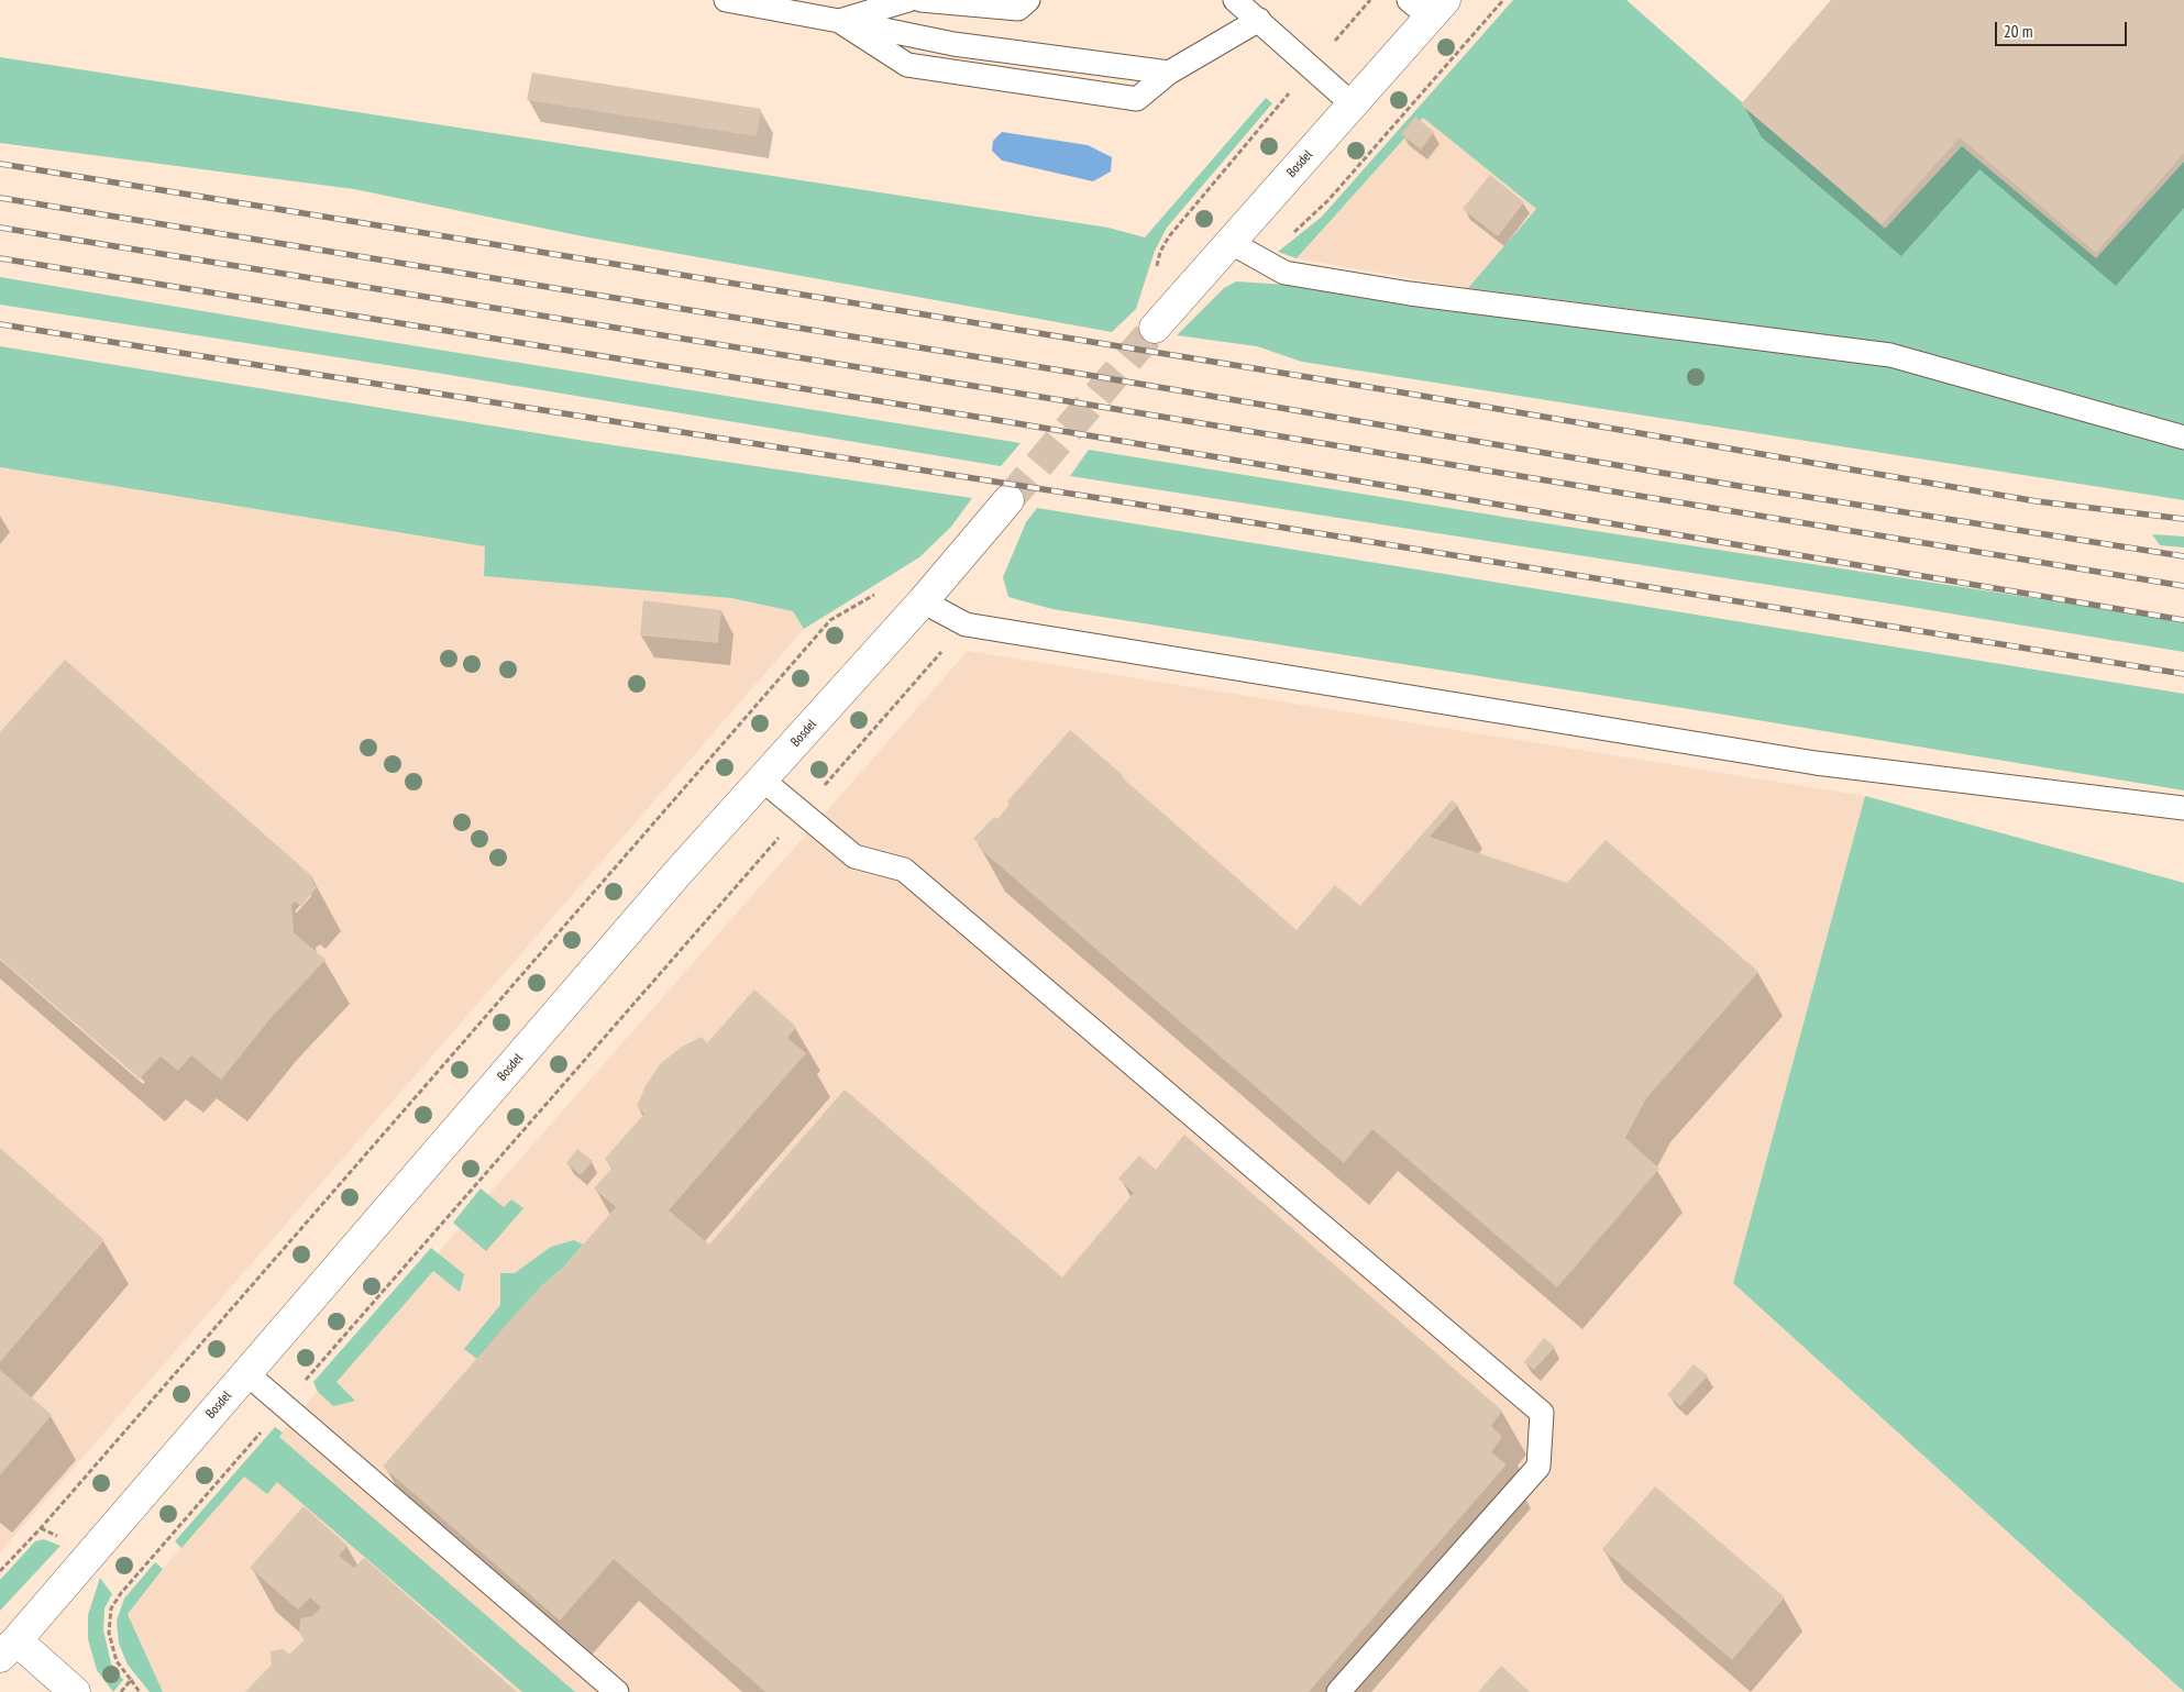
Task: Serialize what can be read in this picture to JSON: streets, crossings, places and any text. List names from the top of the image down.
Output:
{
  "streets": {
    "street": ["Bosdel"]
  },
  "scale_bar": "20 m"
}
